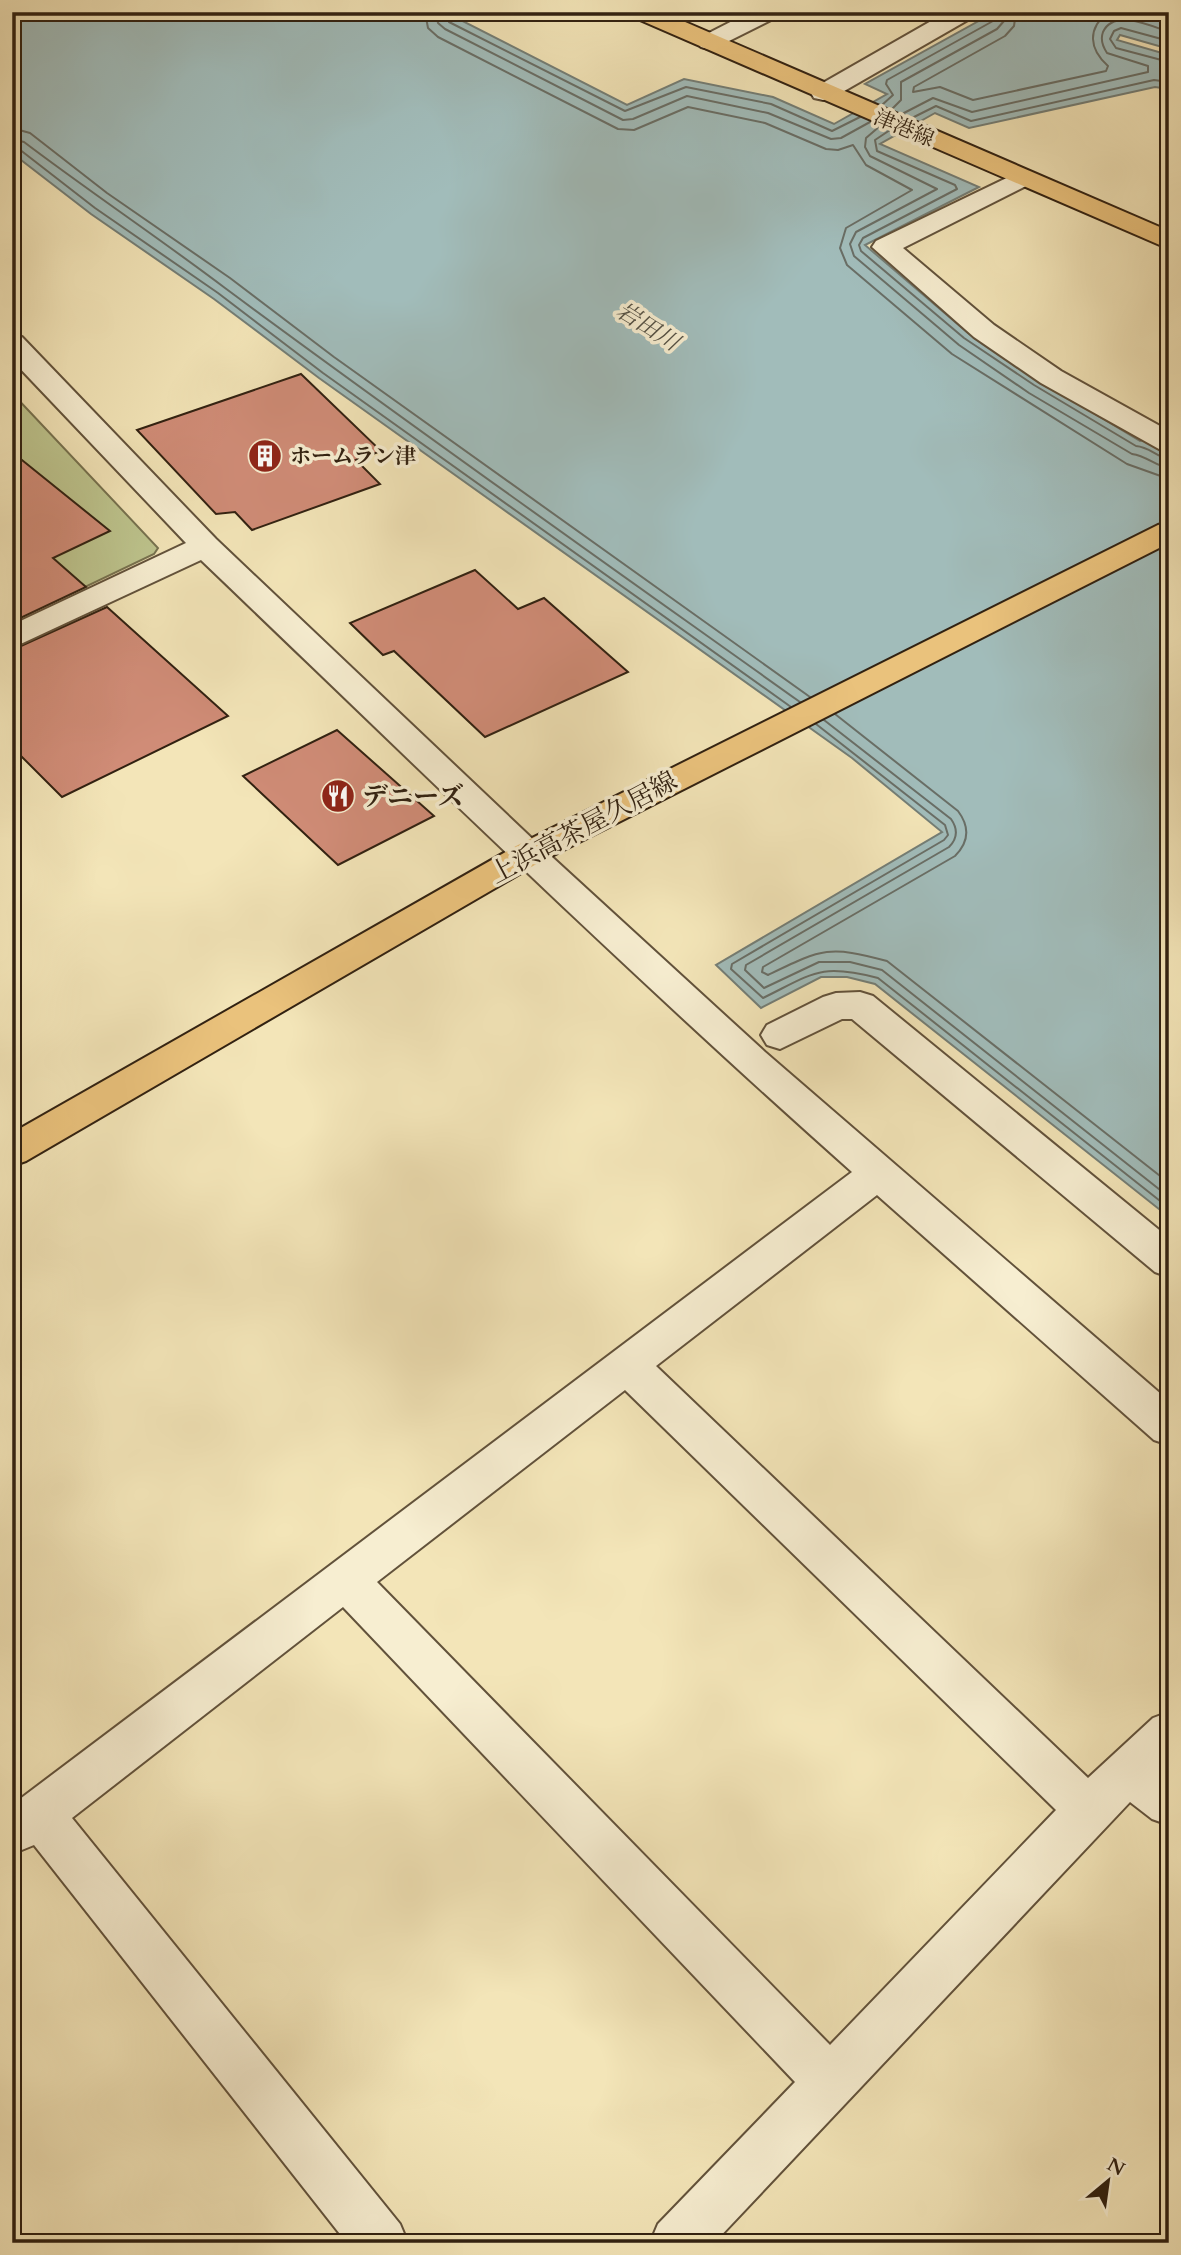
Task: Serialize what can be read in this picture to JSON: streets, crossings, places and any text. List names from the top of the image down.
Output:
{
  "streets": {
    "main road": ["津港線", "上浜高茶屋久居線"]
  },
  "water": ["岩田川"],
  "places": {
    "building": ["ホームラン津"],
    "restaurant": ["デニーズ"]
  },
  "north": "top right"
}
